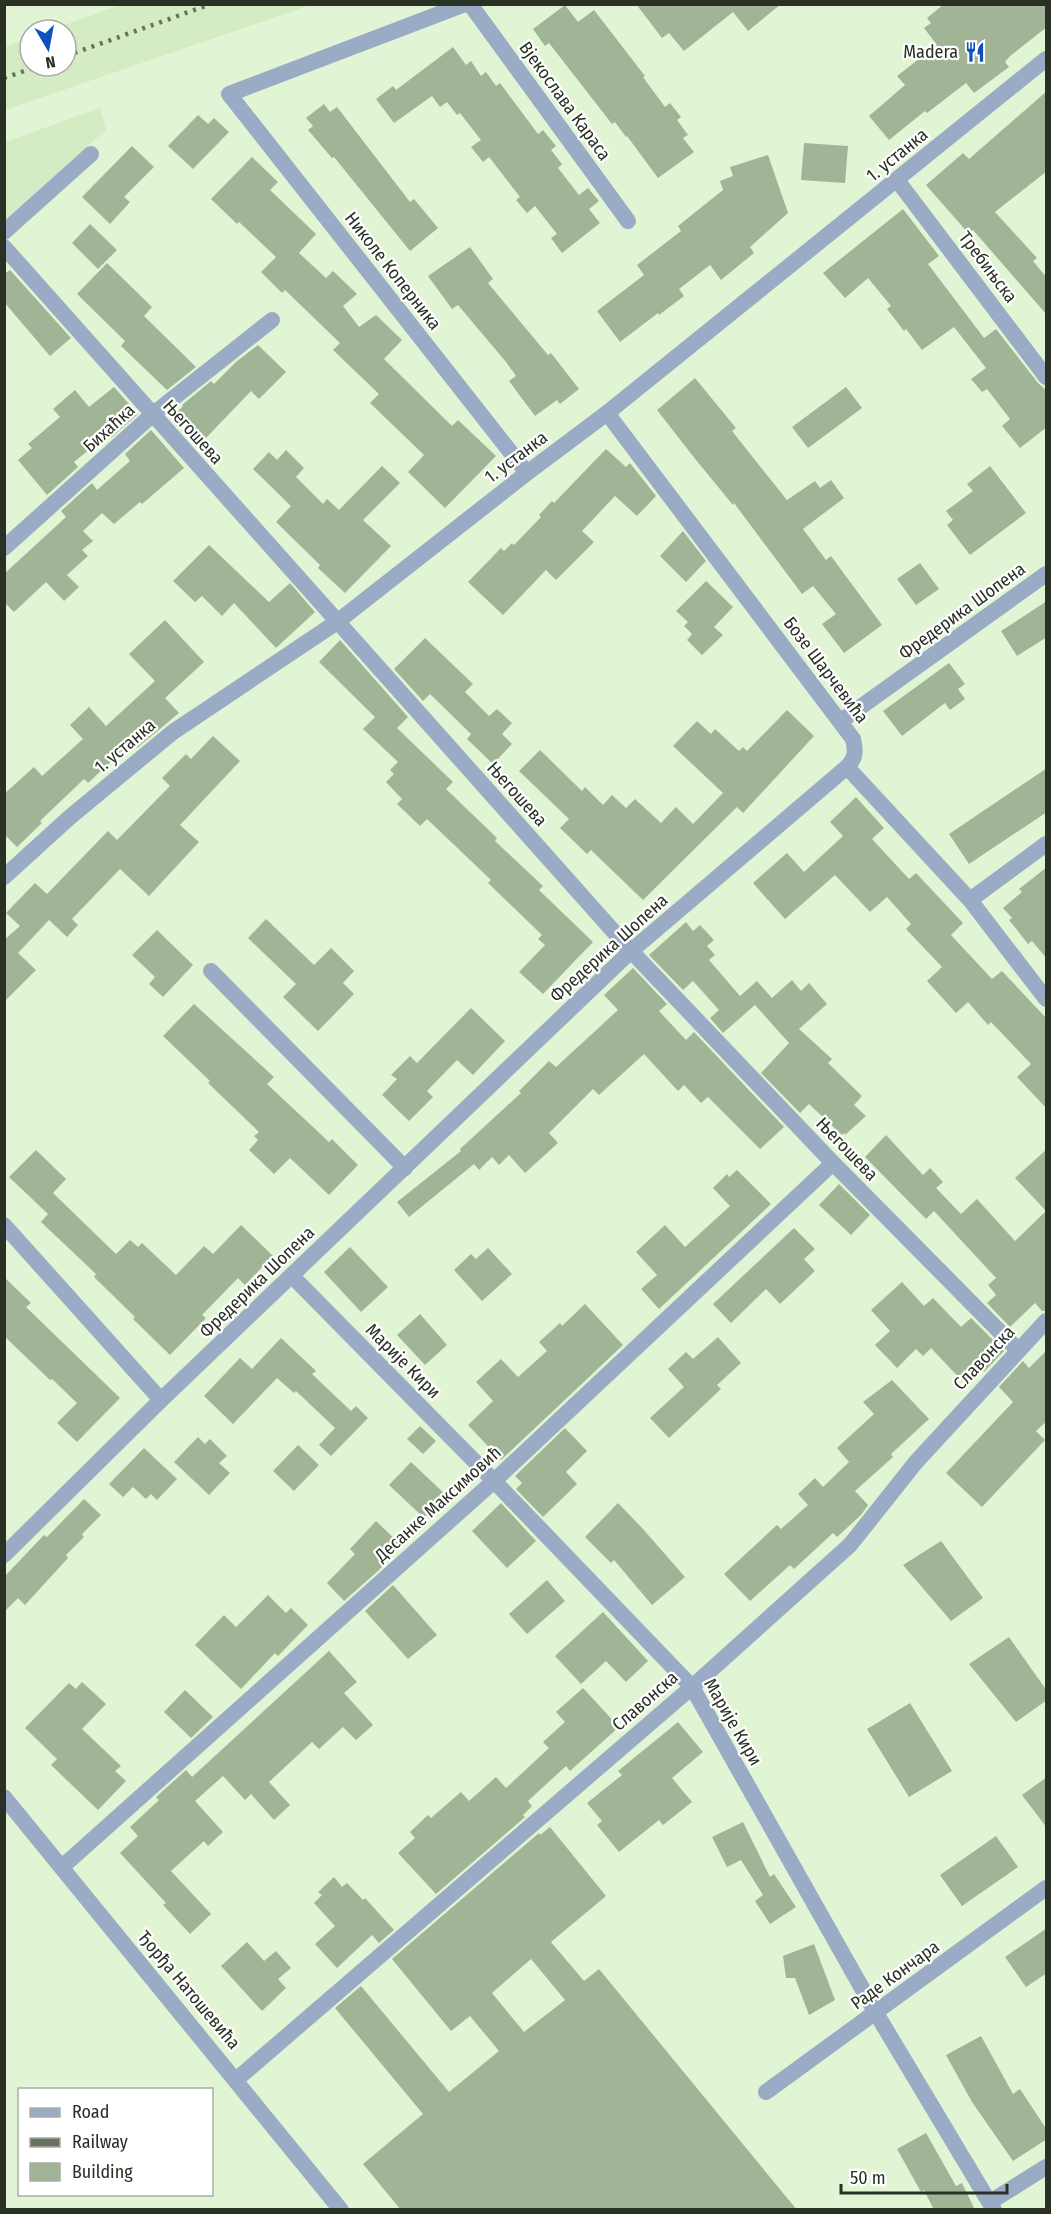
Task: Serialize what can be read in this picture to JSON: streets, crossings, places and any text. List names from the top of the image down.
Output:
{
  "streets": {
    "street": [
      "Вјекослава Караса",
      "1. устанка",
      "Требињска",
      "Николе Коперника",
      "Бихаћка",
      "Његошева",
      "Фредерика Шопена",
      "Бозе Шарчевића",
      "Славонска",
      "Марије Кири",
      "Десанке Максимовић",
      "Раде Кончара",
      "Ђорђа Натошевића"
    ]
  },
  "crossings": [
    ["1. устанка", "Требињска"],
    ["1. устанка", "Николе Коперника"],
    ["1. устанка", "Његошева"],
    ["1. устанка", "Бозе Шарчевића"],
    ["Бихаћка", "Његошева"],
    ["Његошева", "Фредерика Шопена"],
    ["Његошева", "Славонска"],
    ["Његошева", "Десанке Максимовић"],
    ["Фредерика Шопена", "Бозе Шарчевића"],
    ["Фредерика Шопена", "Марије Кири"],
    ["Славонска", "Марије Кири"],
    ["Славонска", "Ђорђа Натошевића"],
    ["Марије Кири", "Десанке Максимовић"],
    ["Марије Кири", "Раде Кончара"],
    ["Десанке Максимовић", "Ђорђа Натошевића"]
  ],
  "places": {
    "restaurant": ["Madera"]
  },
  "legend": ["Road", "Railway", "Building"],
  "scale_bar": "50 m",
  "north": "bottom"
}
